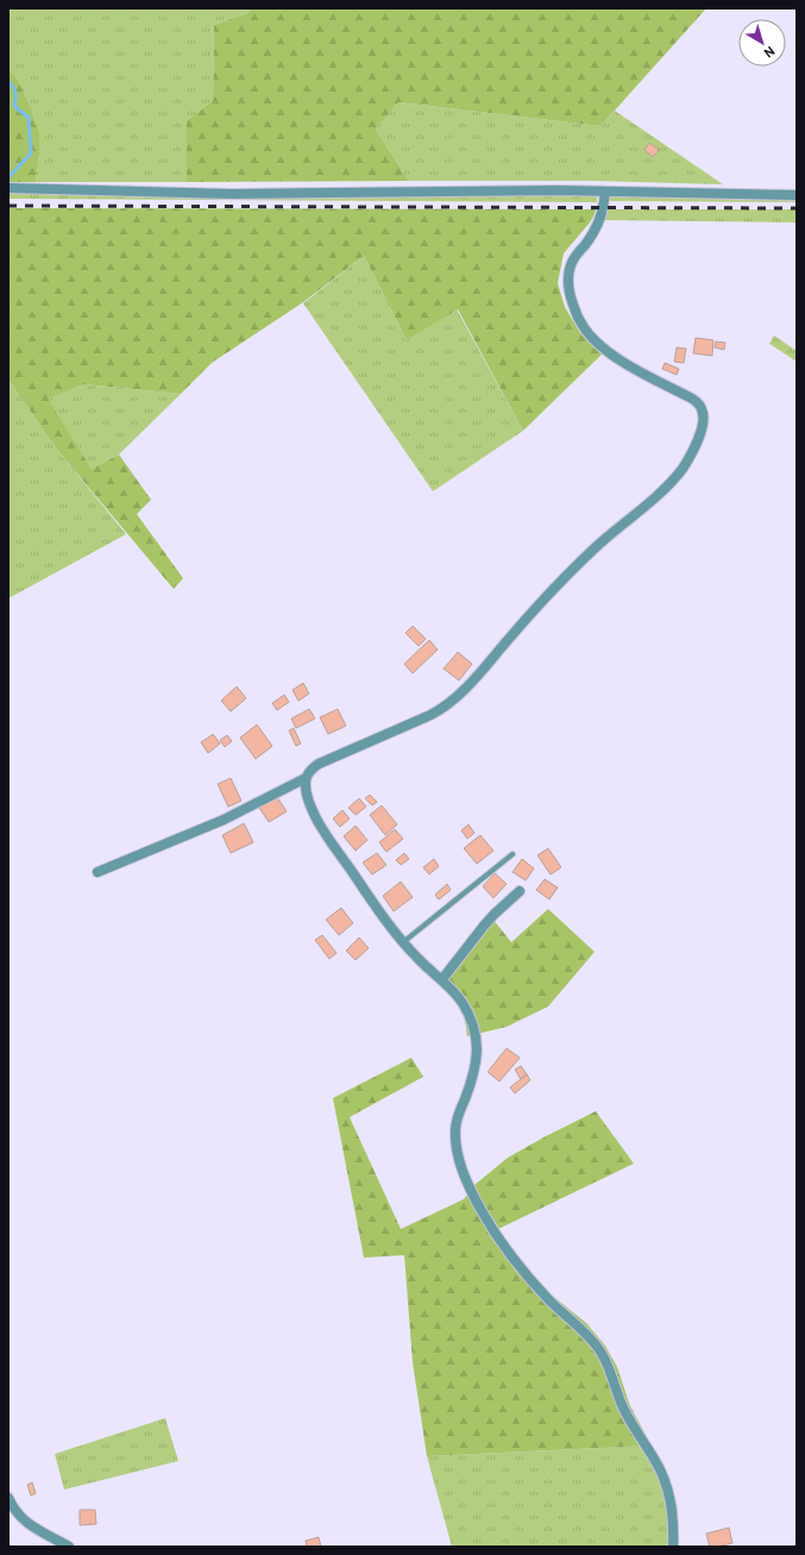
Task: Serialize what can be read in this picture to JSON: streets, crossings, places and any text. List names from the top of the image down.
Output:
{
  "north": "bottom right"
}
